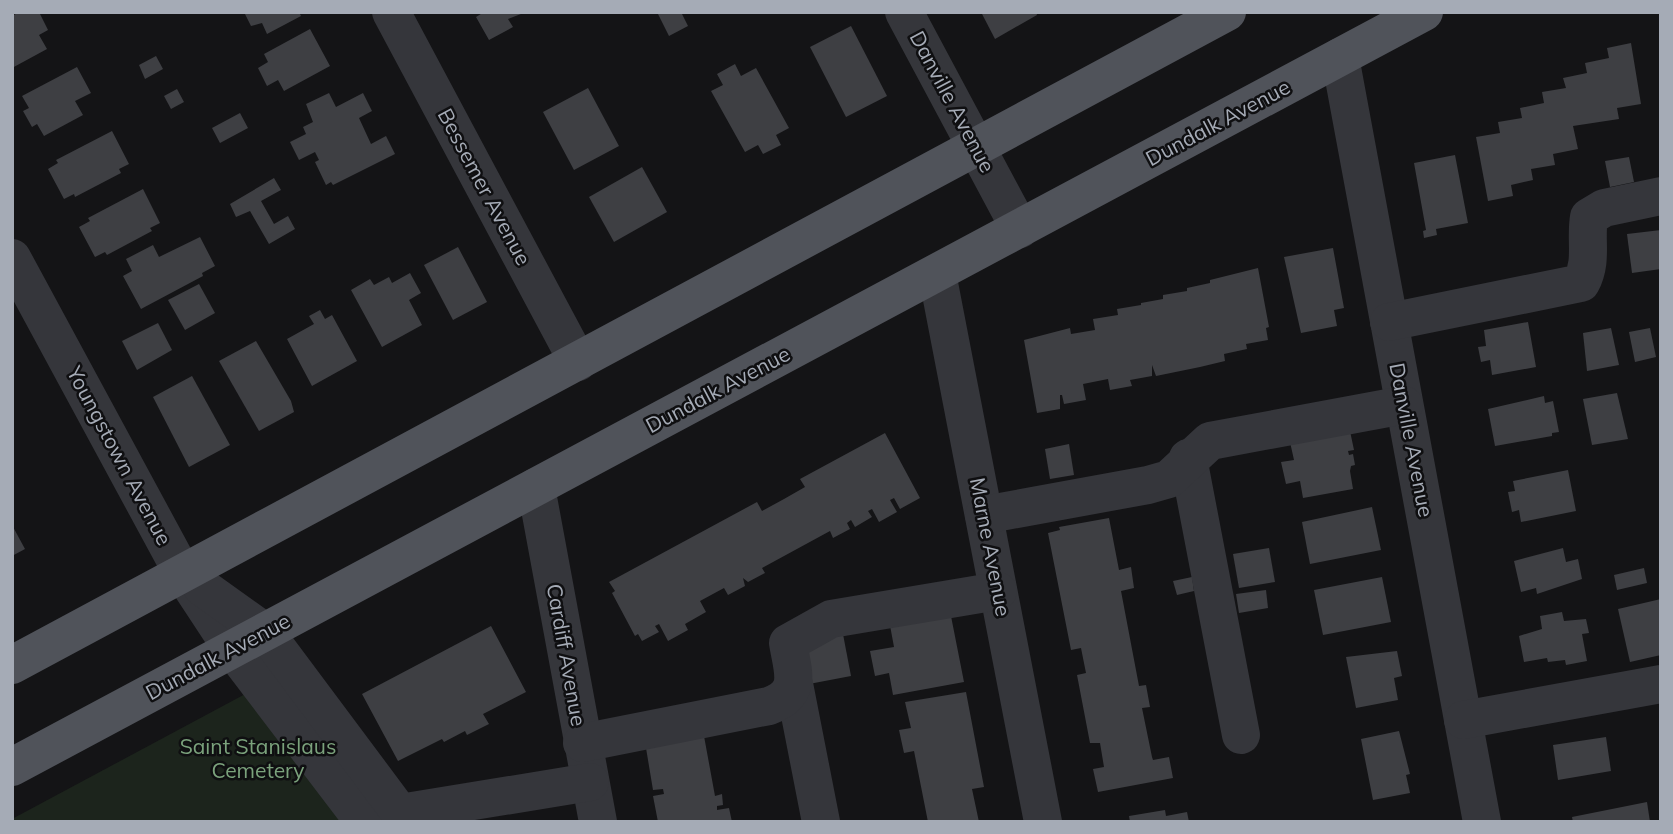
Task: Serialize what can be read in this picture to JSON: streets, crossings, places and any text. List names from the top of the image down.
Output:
{
  "streets": {
    "main road": ["Dundalk Avenue"],
    "street": [
      "Danville Avenue",
      "Bessemer Avenue",
      "Youngstown Avenue",
      "Marne Avenue",
      "Cardiff Avenue"
    ]
  },
  "crossings": [
    ["Danville Avenue", "Dundalk Avenue"],
    ["Dundalk Avenue", "Youngstown Avenue"],
    ["Dundalk Avenue", "Marne Avenue"],
    ["Dundalk Avenue", "Cardiff Avenue"]
  ],
  "parks": ["Saint Stanislaus Cemetery"]
}
